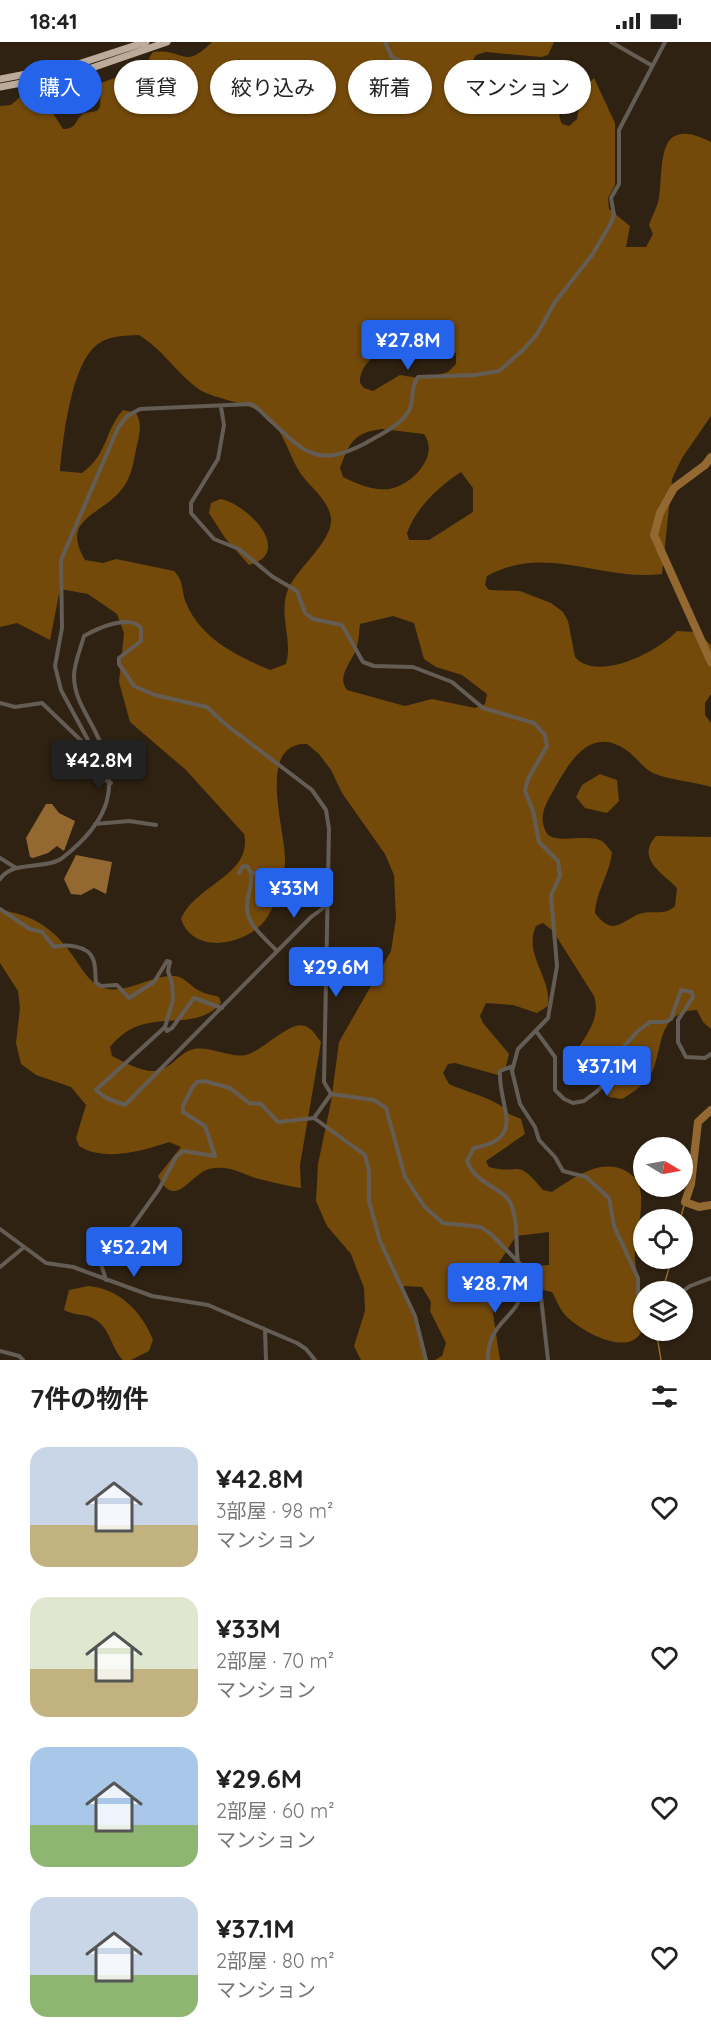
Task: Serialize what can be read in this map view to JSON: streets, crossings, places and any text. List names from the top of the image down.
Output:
{
  "north": "right",
  "page": {
    "status": "18:41",
    "chip": [
      "購入",
      "賃貸",
      "絞り込み",
      "新着",
      "マンション"
    ],
    "price": [
      "¥27.8M",
      "¥42.8M",
      "¥33M",
      "¥29.6M",
      "¥37.1M",
      "¥52.2M",
      "¥28.7M"
    ],
    "heading": "7件の物件",
    "list": [
      {
        "name": "¥42.8M",
        "note": "3部屋 · 98 m² · マンション"
      },
      {
        "name": "¥33M",
        "note": "2部屋 · 70 m² · マンション"
      },
      {
        "name": "¥29.6M",
        "note": "2部屋 · 60 m² · マンション"
      },
      {
        "name": "¥37.1M",
        "note": "2部屋 · 80 m² · マンション"
      }
    ]
  }
}
